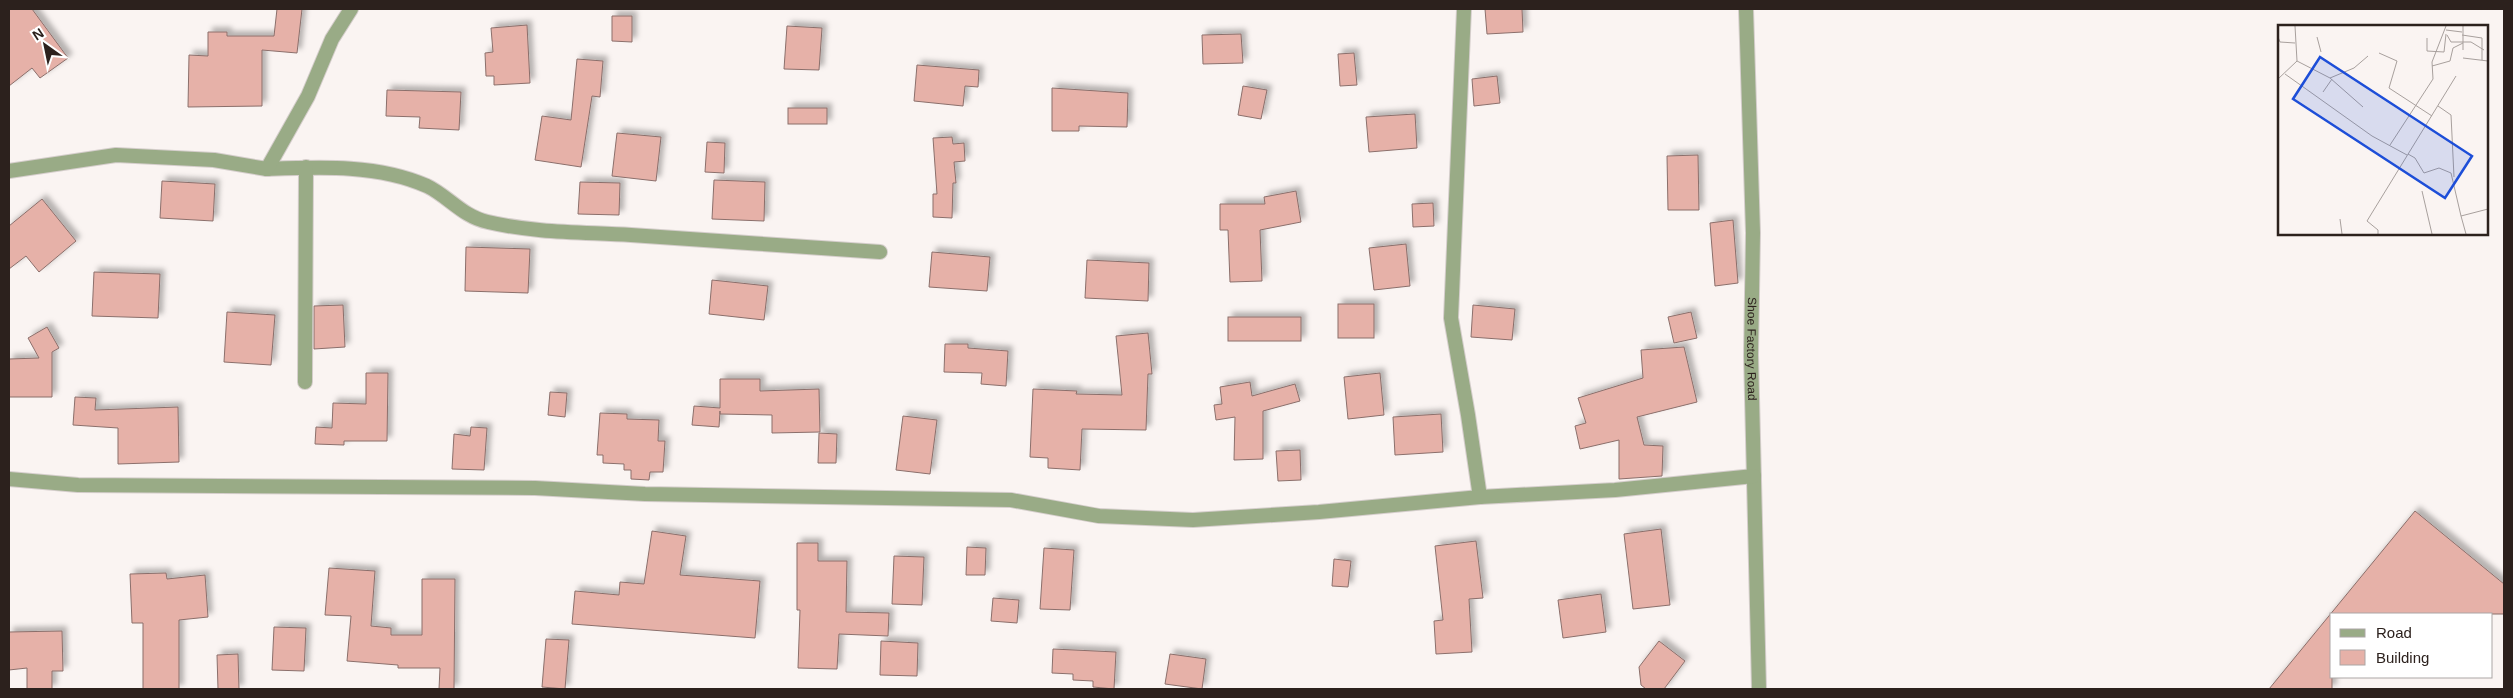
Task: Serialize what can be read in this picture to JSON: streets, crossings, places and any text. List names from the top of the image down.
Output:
{
  "streets": {
    "street": ["Shoe Factory Road"]
  },
  "legend": ["Road", "Building"],
  "north": "top left"
}
